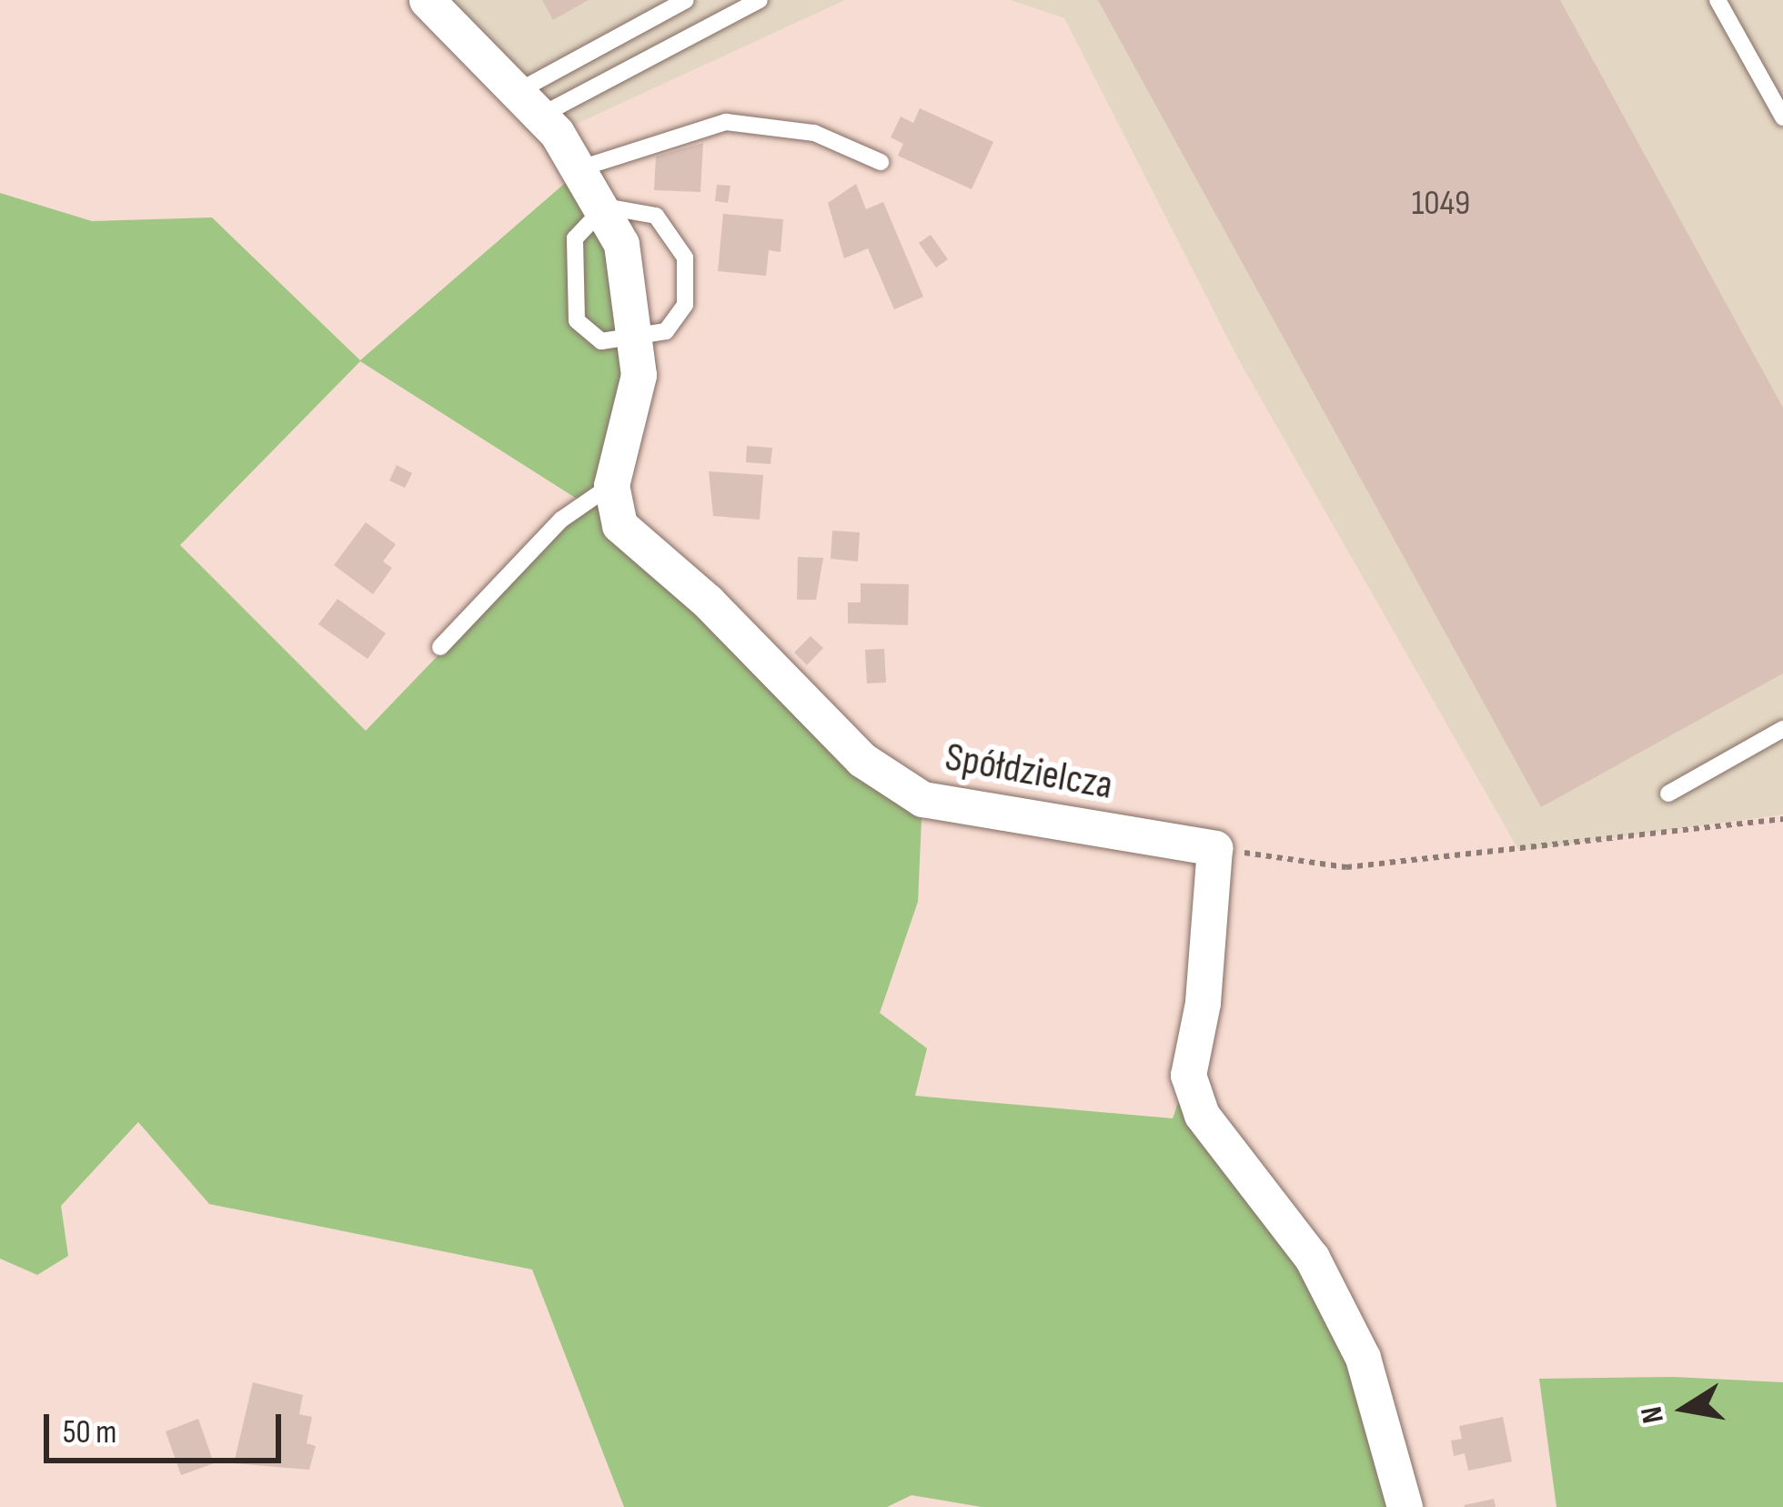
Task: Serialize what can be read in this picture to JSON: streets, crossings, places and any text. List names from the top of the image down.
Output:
{
  "streets": {
    "street": ["Spółdzielcza"]
  },
  "house_numbers": ["1049"],
  "scale_bar": "50 m",
  "north": "left"
}
